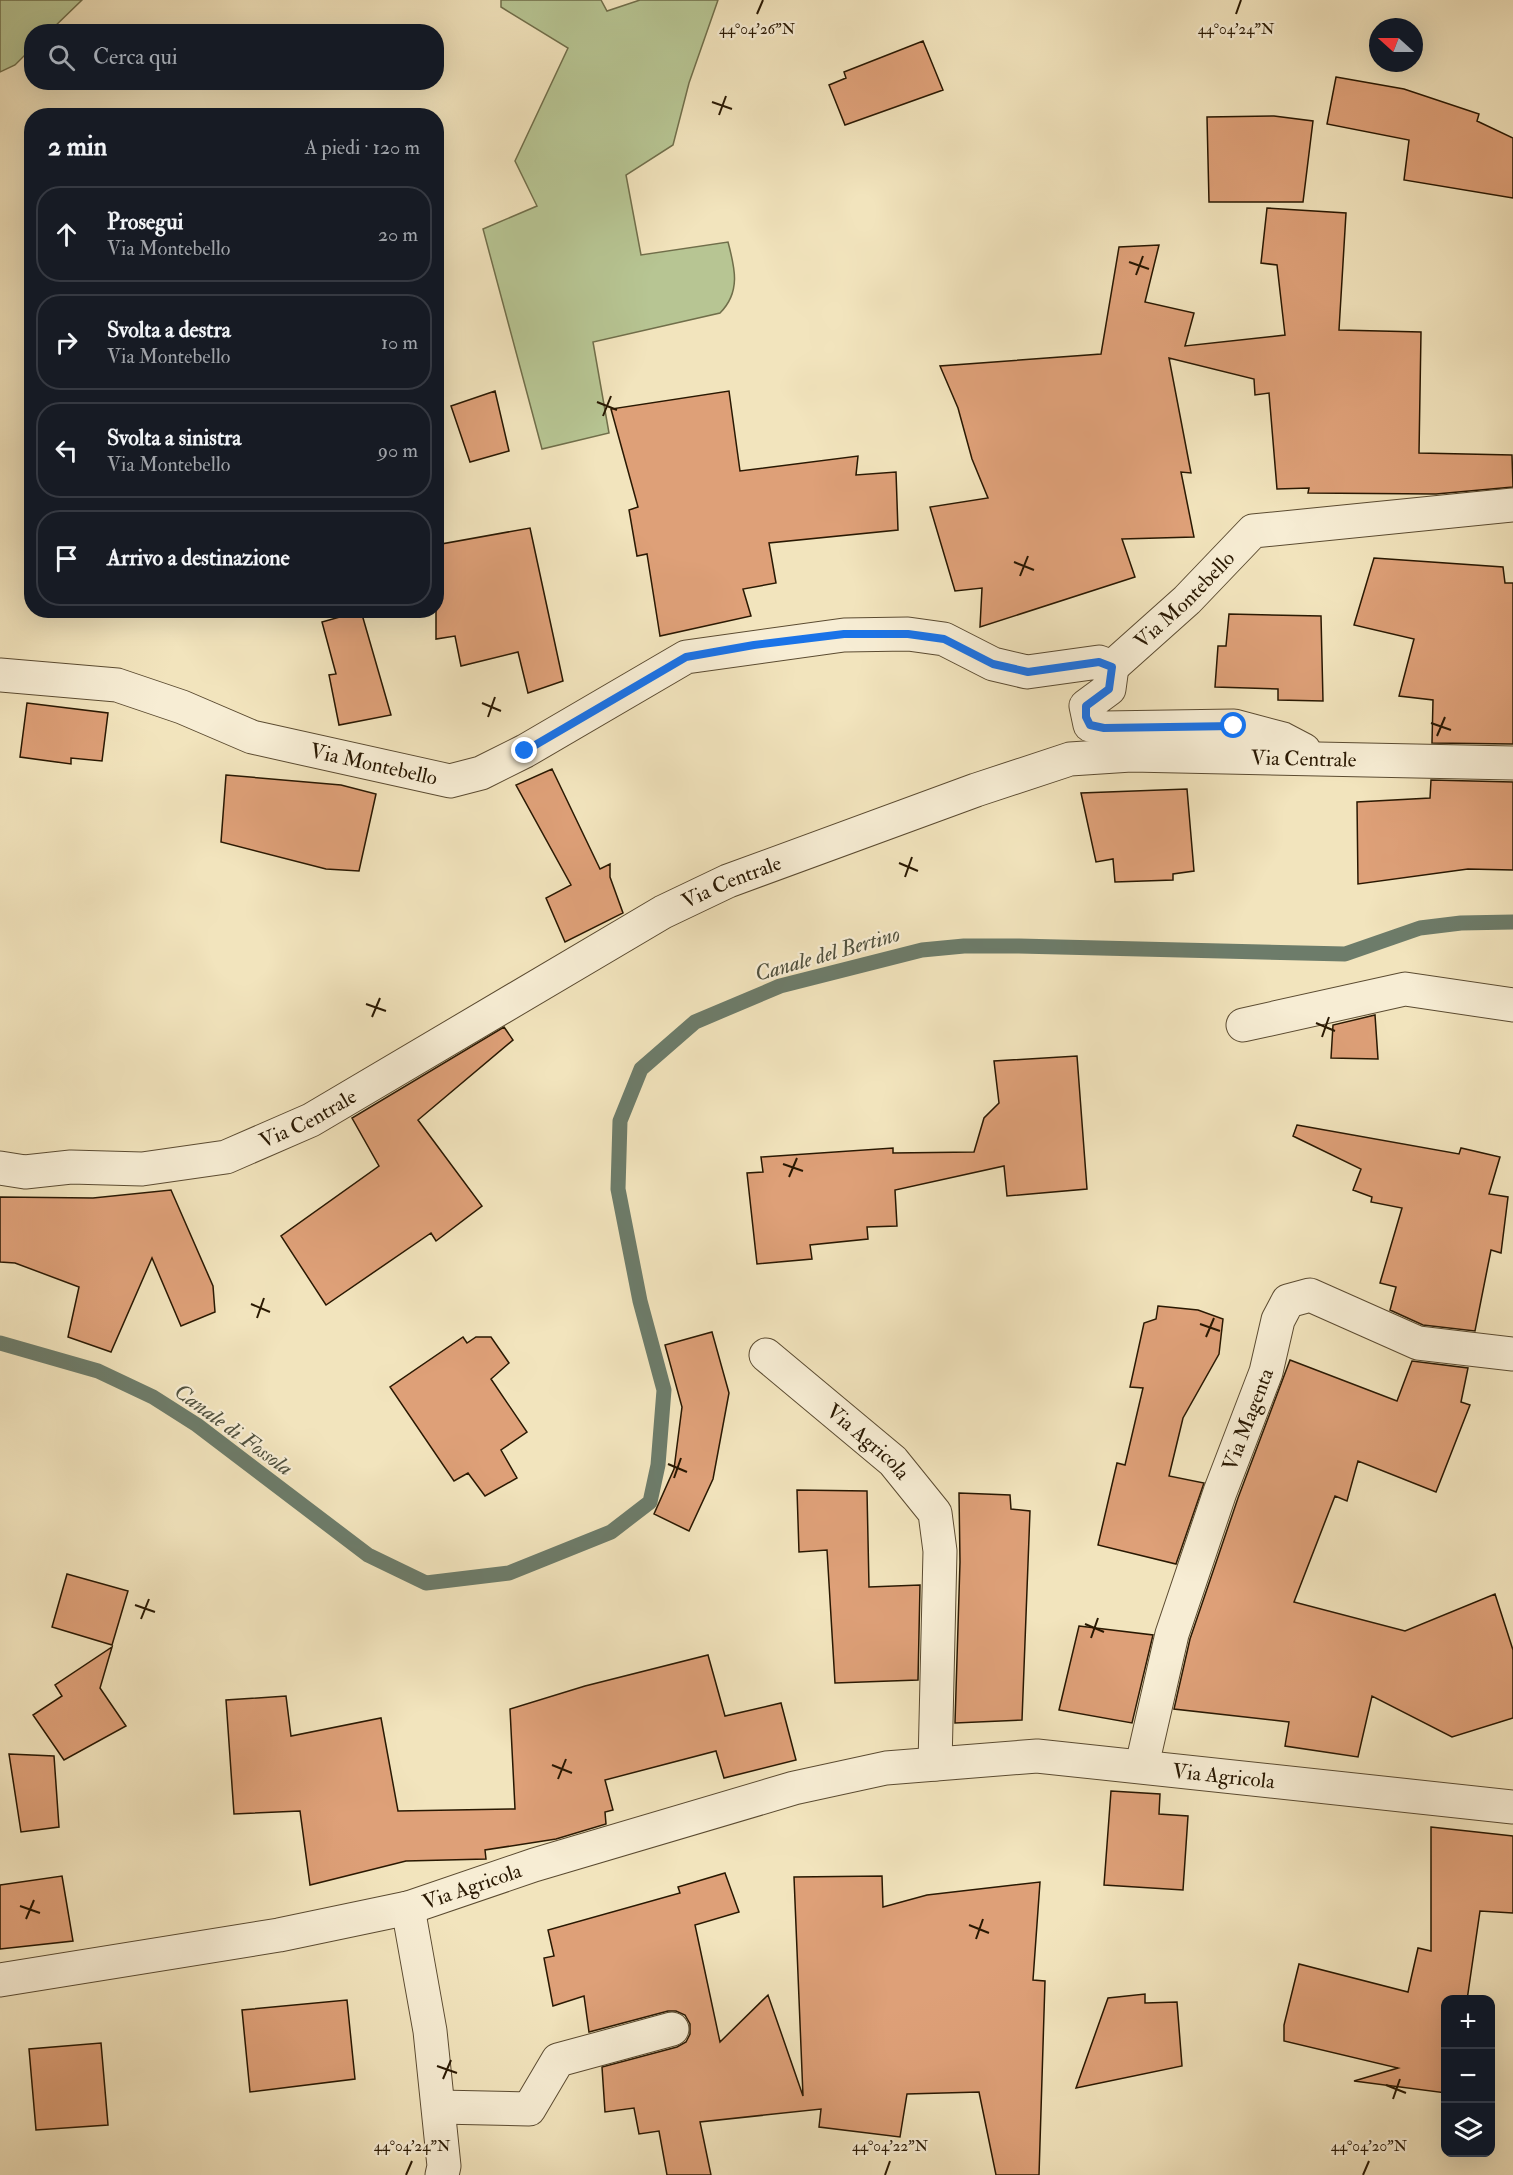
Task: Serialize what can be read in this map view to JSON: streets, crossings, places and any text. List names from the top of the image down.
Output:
{
  "streets": {
    "street": [
      "Via Montebello",
      "Via Centrale",
      "Via Magenta",
      "Via Agricola"
    ]
  },
  "crossings": [
    ["Via Montebello", "Via Centrale"],
    ["Via Magenta", "Via Agricola"]
  ],
  "water": ["Canale del Bertino", "Canale di Fossola"],
  "north": "left",
  "page": {
    "search": "Cerca qui",
    "heading": ["2 min", "A piedi · 120 m"],
    "list": [
      ["Prosegui", "Via Montebello", "20 m"],
      ["Svolta a destra", "Via Montebello", "10 m"],
      ["Svolta a sinistra", "Via Montebello", "90 m"],
      "Arrivo a destinazione"
    ],
    "map_buttons": ["+", "−"]
  },
  "coordinates": [
    "44°04'26\"N",
    "44°04'24\"N",
    "44°04'22\"N",
    "44°04'20\"N"
  ]
}
